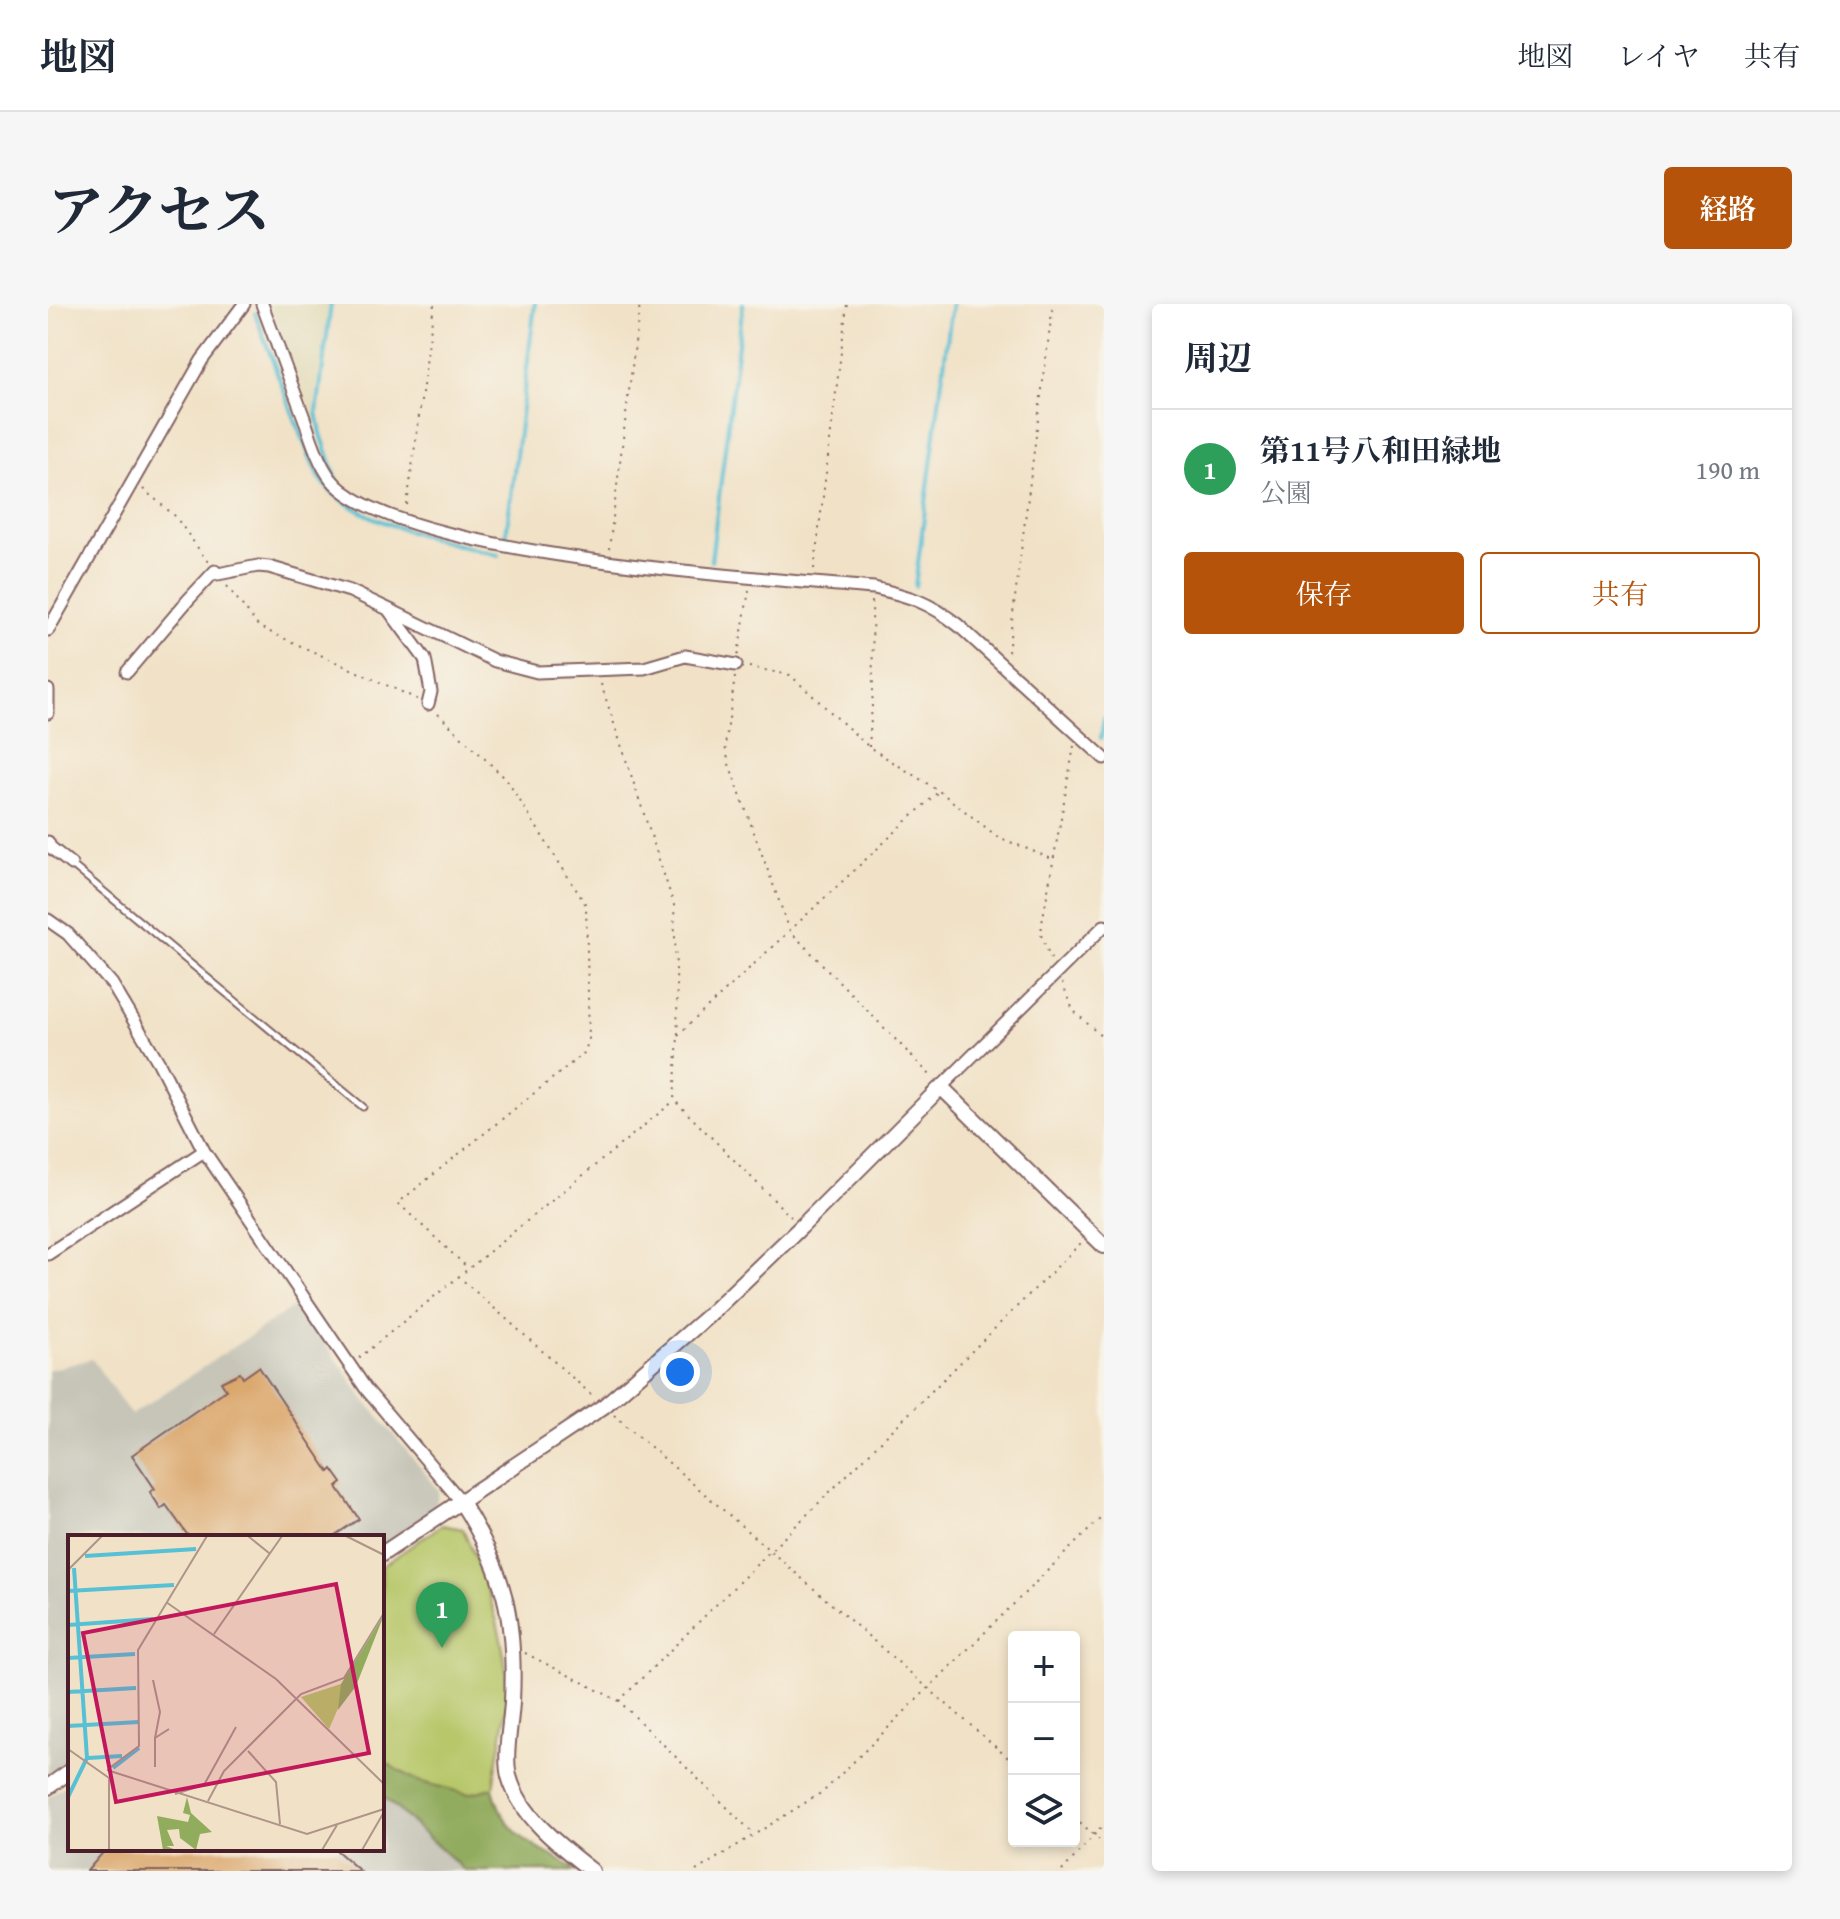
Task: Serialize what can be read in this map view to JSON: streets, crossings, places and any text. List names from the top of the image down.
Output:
{
  "page": {
    "header": "地図",
    "nav": ["地図", "レイヤ", "共有"],
    "title": "アクセス",
    "buttons": [
      "経路",
      ["保存", "共有"]
    ],
    "heading": "周辺",
    "list": [
      {
        "mark": "1",
        "name": "第11号八和田緑地",
        "note": "公園",
        "value": "190 m"
      }
    ],
    "pins": "1",
    "map_buttons": ["+", "−"]
  }
}
